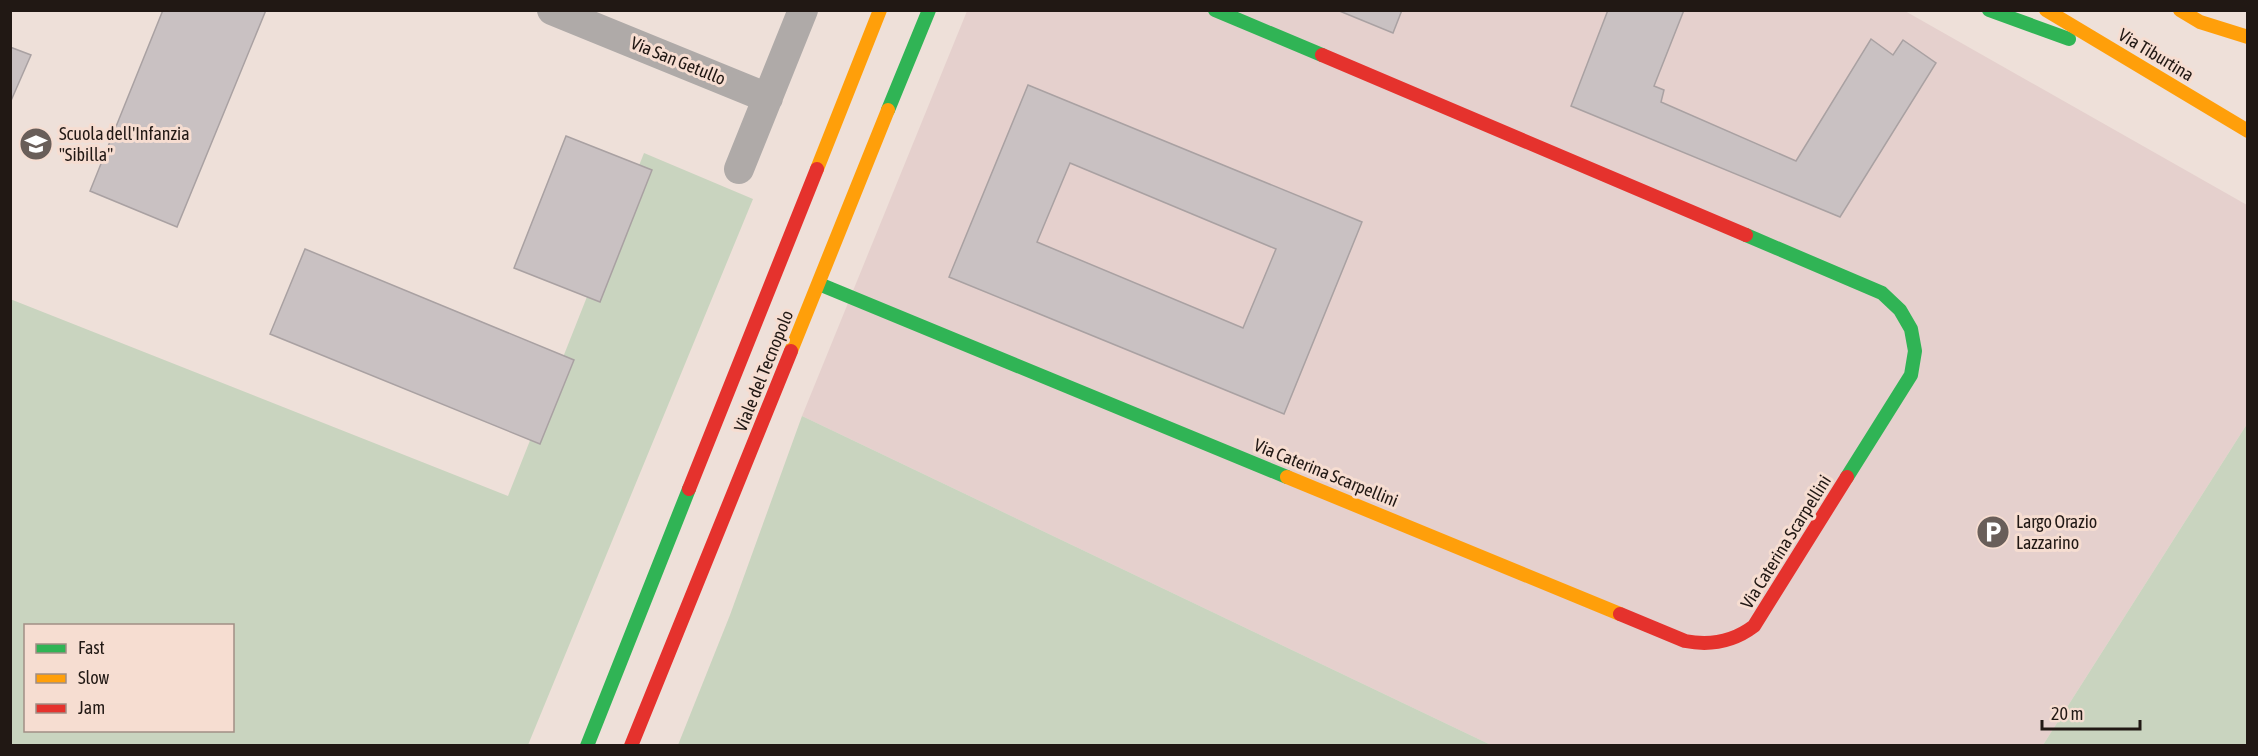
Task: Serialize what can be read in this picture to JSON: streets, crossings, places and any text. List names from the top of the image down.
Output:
{
  "streets": {
    "street": [
      "Via Tiburtina",
      "Via San Getullo",
      "Viale del Tecnopolo",
      "Via Caterina Scarpellini"
    ]
  },
  "crossings": [
    ["Viale del Tecnopolo", "Via Caterina Scarpellini"]
  ],
  "places": {
    "school or university": ["Scuola dell'Infanzia \"Sibilla\""],
    "parking": ["Largo Orazio Lazzarino"]
  },
  "legend": ["Fast", "Slow", "Jam"],
  "scale_bar": "20 m"
}
